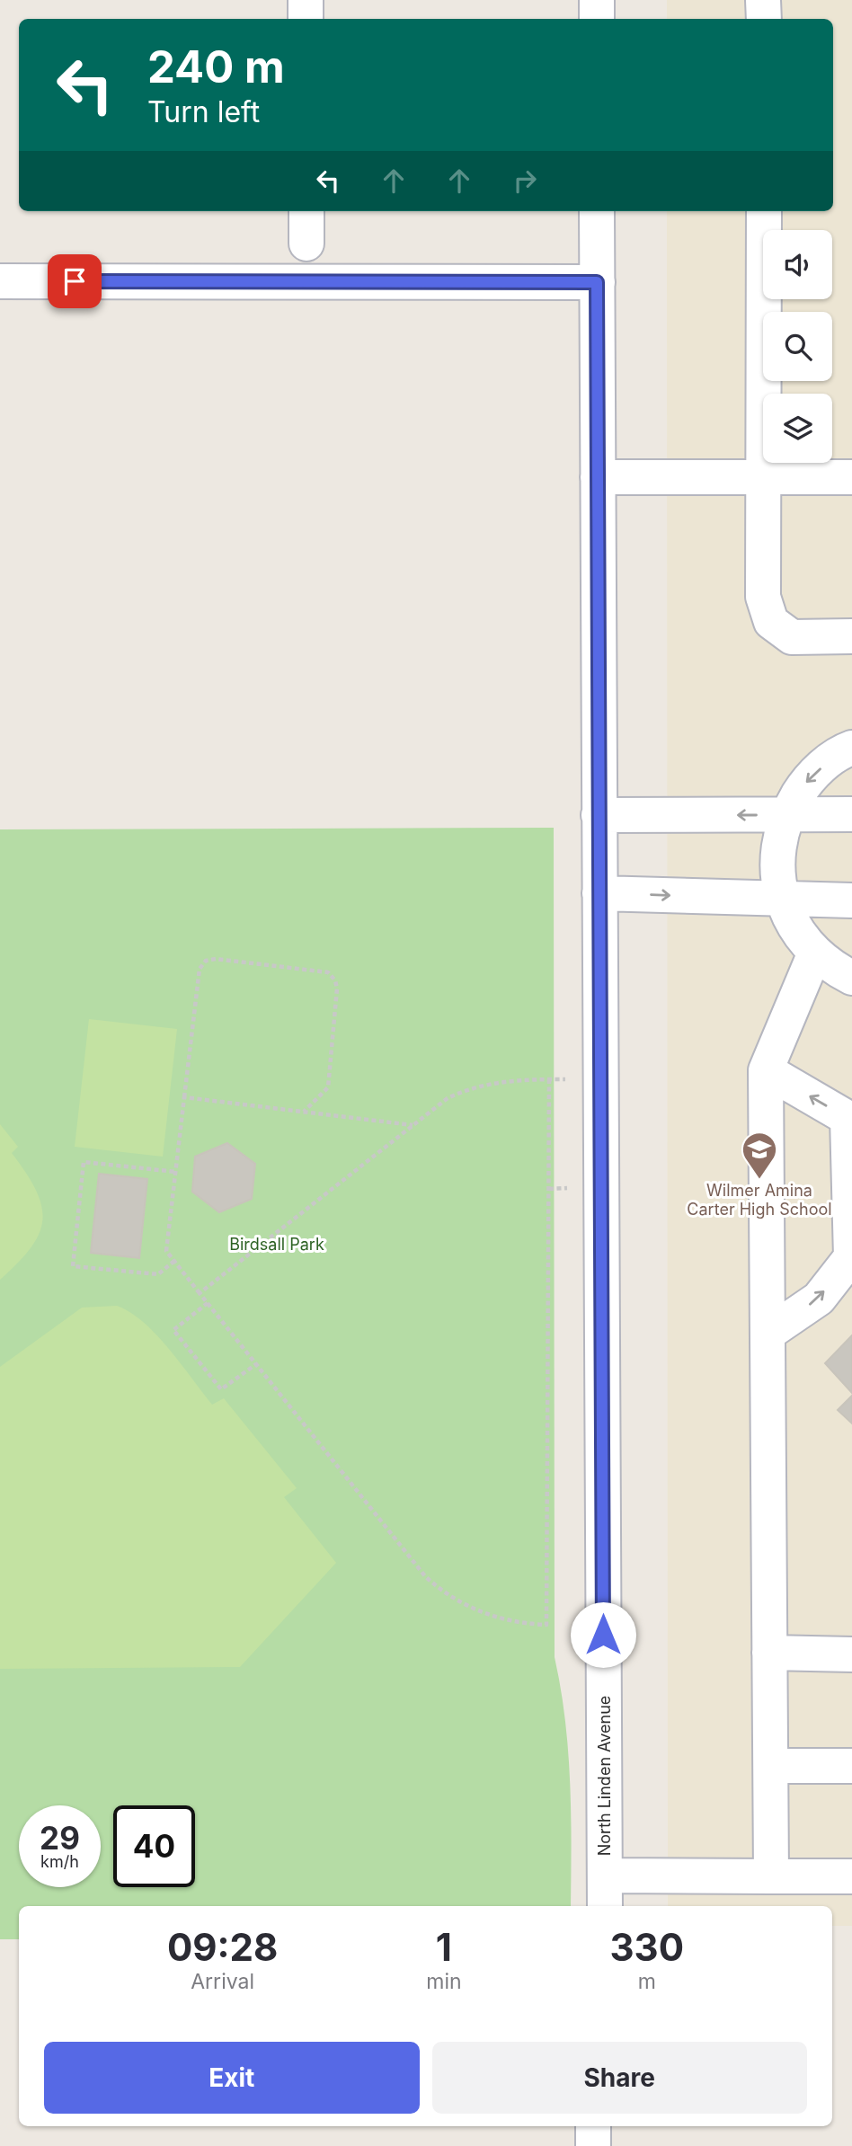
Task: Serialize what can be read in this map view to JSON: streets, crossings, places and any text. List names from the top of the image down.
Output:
{
  "streets": {
    "street": ["North Linden Avenue"]
  },
  "parks": ["Birdsall Park"],
  "places": {
    "school or university": ["Wilmer Amina Carter High School"]
  },
  "page": {
    "turn": ["240 m", "Turn left"],
    "speed": "29 km/h",
    "limit": "40",
    "eta": [
      "09:28",
      "Arrival",
      "1",
      "min",
      "330",
      "m"
    ],
    "buttons": ["Exit", "Share"]
  }
}
